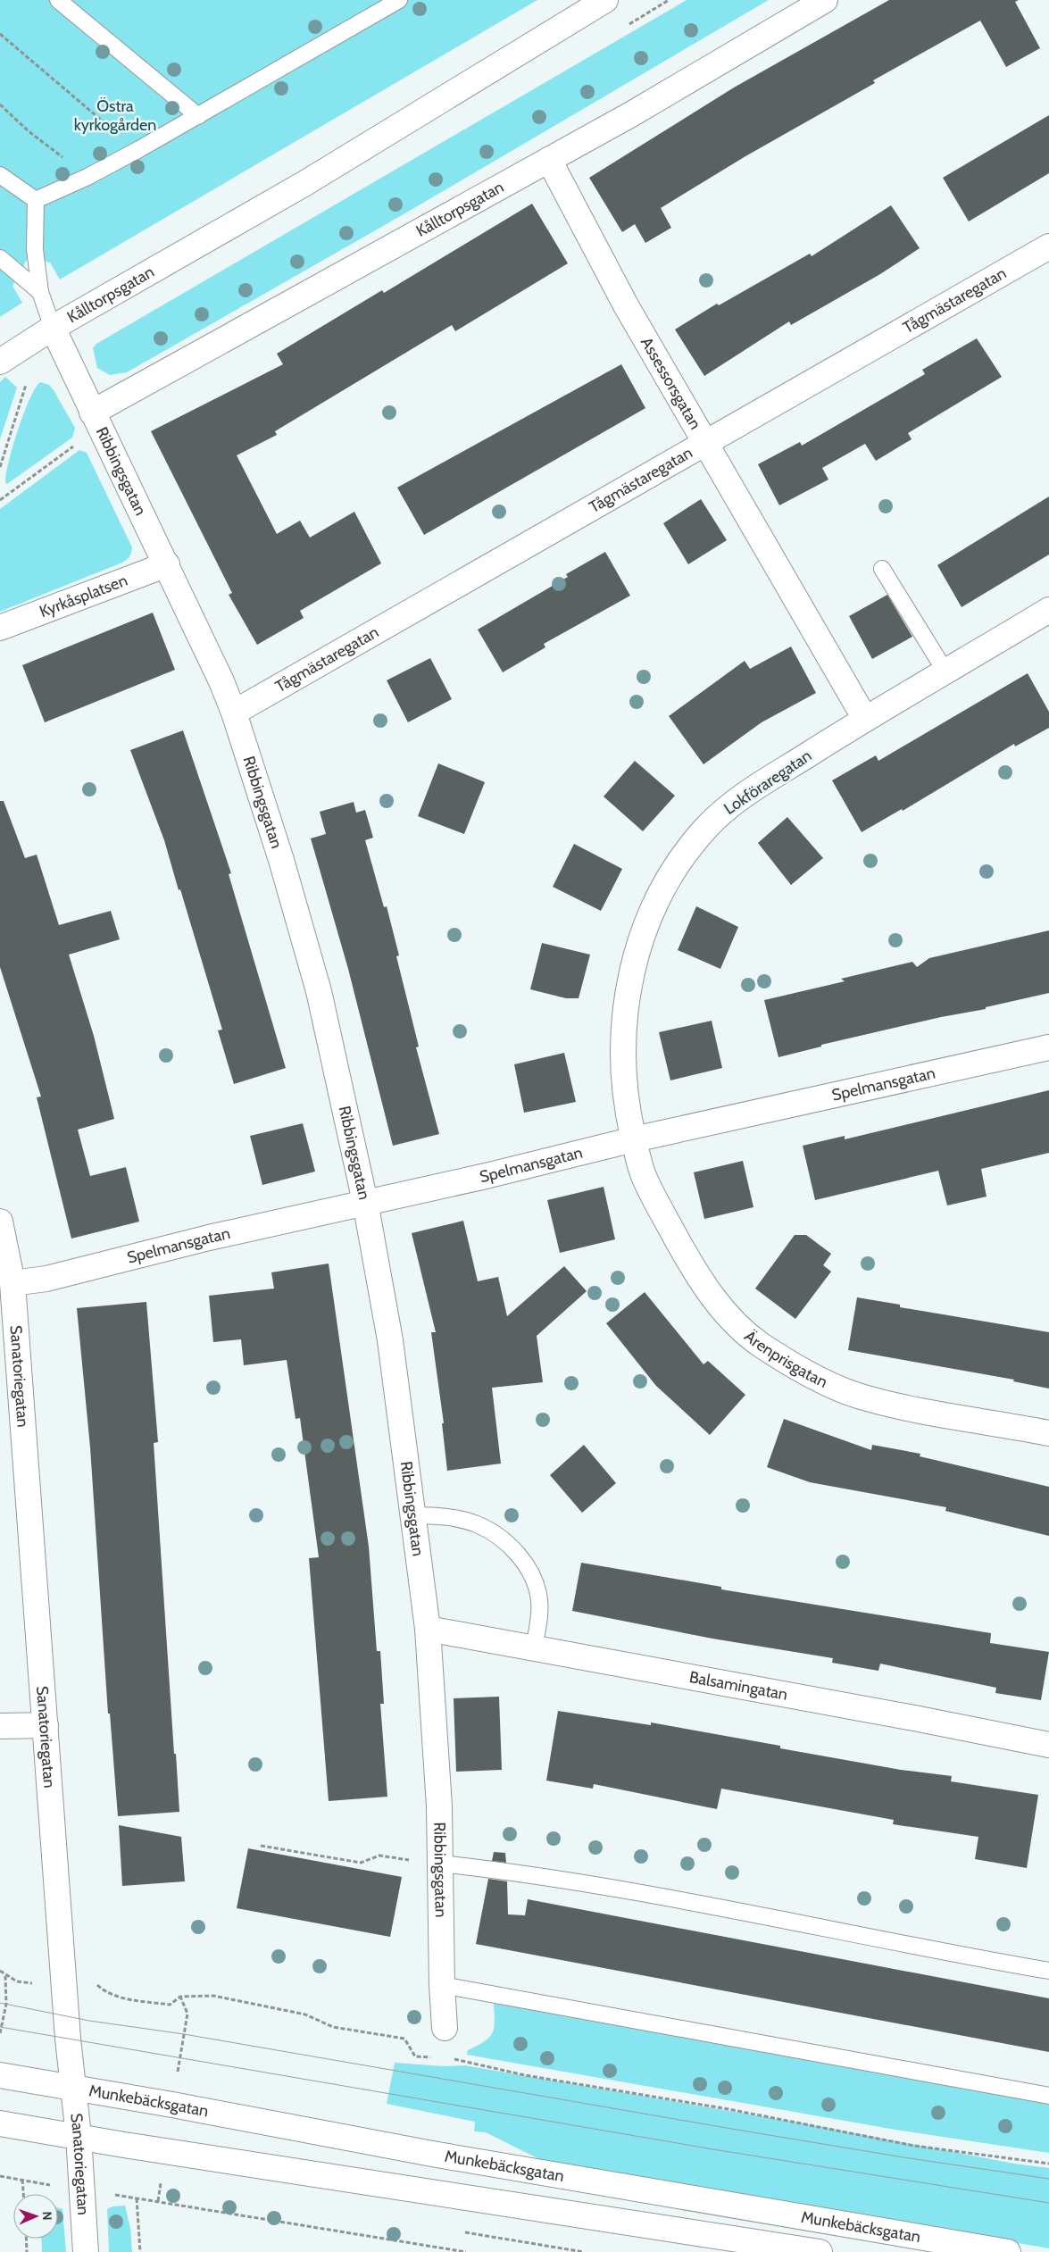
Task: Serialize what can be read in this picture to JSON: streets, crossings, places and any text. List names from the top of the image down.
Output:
{
  "streets": {
    "street": [
      "Kålltorpsgatan",
      "Tågmästaregatan",
      "Assessorsgatan",
      "Ribbingsgatan",
      "Kyrkåsplatsen",
      "Lokföraregatan",
      "Spelmansgatan",
      "Ärenprisgatan",
      "Sanatoriegatan",
      "Balsamingatan",
      "Munkebäcksgatan"
    ]
  },
  "crossings": [
    ["Kålltorpsgatan", "Assessorsgatan"],
    ["Kålltorpsgatan", "Ribbingsgatan"],
    ["Tågmästaregatan", "Assessorsgatan"],
    ["Tågmästaregatan", "Ribbingsgatan"],
    ["Assessorsgatan", "Lokföraregatan"],
    ["Ribbingsgatan", "Kyrkåsplatsen"],
    ["Ribbingsgatan", "Spelmansgatan"],
    ["Ribbingsgatan", "Balsamingatan"],
    ["Lokföraregatan", "Spelmansgatan"],
    ["Lokföraregatan", "Ärenprisgatan"],
    ["Spelmansgatan", "Ärenprisgatan"],
    ["Spelmansgatan", "Sanatoriegatan"],
    ["Sanatoriegatan", "Munkebäcksgatan"]
  ],
  "parks": ["Östra kyrkogården"],
  "north": "right"
}
